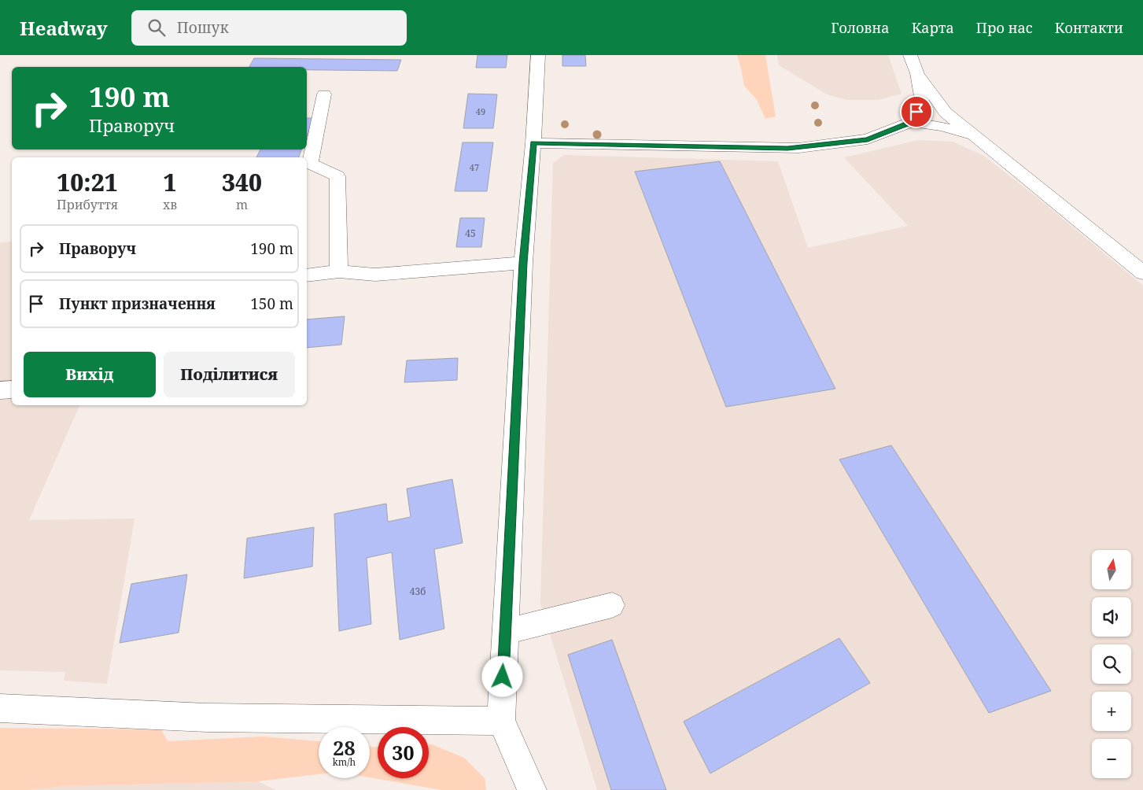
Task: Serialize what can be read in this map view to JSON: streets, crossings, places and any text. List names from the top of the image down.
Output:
{
  "house_numbers": [
    "49",
    "47",
    "45",
    "43б"
  ],
  "north": "top",
  "page": {
    "header": "Headway",
    "search": "Пошук",
    "nav": [
      "Головна",
      "Карта",
      "Про нас",
      "Контакти"
    ],
    "turn": ["190 m", "Праворуч"],
    "eta": [
      "10:21",
      "Прибуття",
      "1",
      "хв",
      "340",
      "m"
    ],
    "list": [
      {
        "name": "Праворуч",
        "value": "190 m"
      },
      {
        "name": "Пункт призначення",
        "value": "150 m"
      }
    ],
    "buttons": ["Вихід", "Поділитися"],
    "map_buttons": ["+", "−"],
    "speed": "28 km/h",
    "limit": "30"
  }
}
